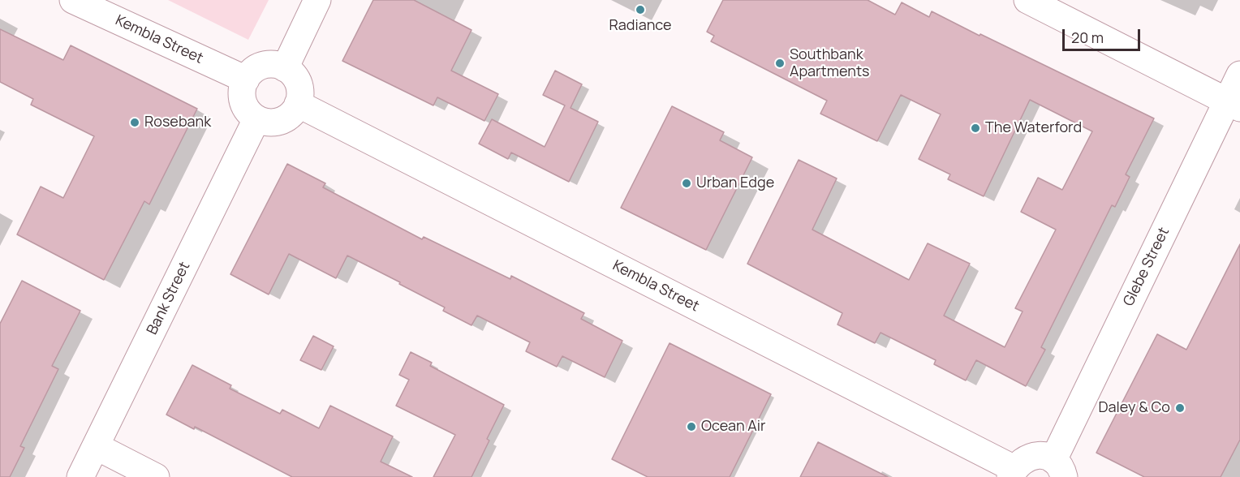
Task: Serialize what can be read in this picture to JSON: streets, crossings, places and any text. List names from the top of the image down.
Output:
{
  "streets": {
    "street": ["Kembla Street", "Glebe Street", "Bank Street"]
  },
  "crossings": [
    ["Kembla Street", "Bank Street"]
  ],
  "places": [
    "Radiance",
    "Southbank Apartments",
    "Rosebank",
    "The Waterford",
    "Urban Edge",
    "Daley & Co",
    "Ocean Air"
  ],
  "scale_bar": "20 m"
}
